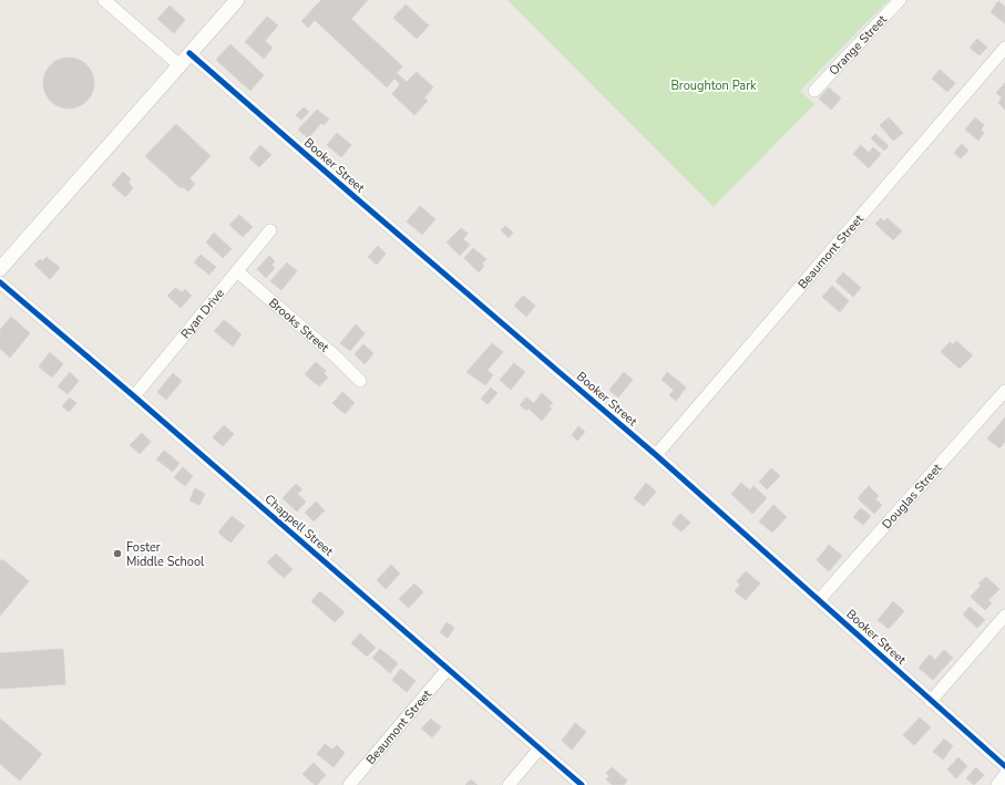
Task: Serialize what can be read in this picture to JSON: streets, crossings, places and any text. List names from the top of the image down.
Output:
{
  "streets": {
    "street": [
      "Orange Street",
      "Booker Street",
      "Beaumont Street",
      "Ryan Drive",
      "Brooks Street",
      "Douglas Street",
      "Chappell Street"
    ]
  },
  "crossings": [
    ["Booker Street", "Beaumont Street"],
    ["Booker Street", "Douglas Street"],
    ["Beaumont Street", "Chappell Street"],
    ["Ryan Drive", "Brooks Street"],
    ["Ryan Drive", "Chappell Street"]
  ],
  "parks": ["Broughton Park"],
  "places": ["Foster Middle School"]
}
